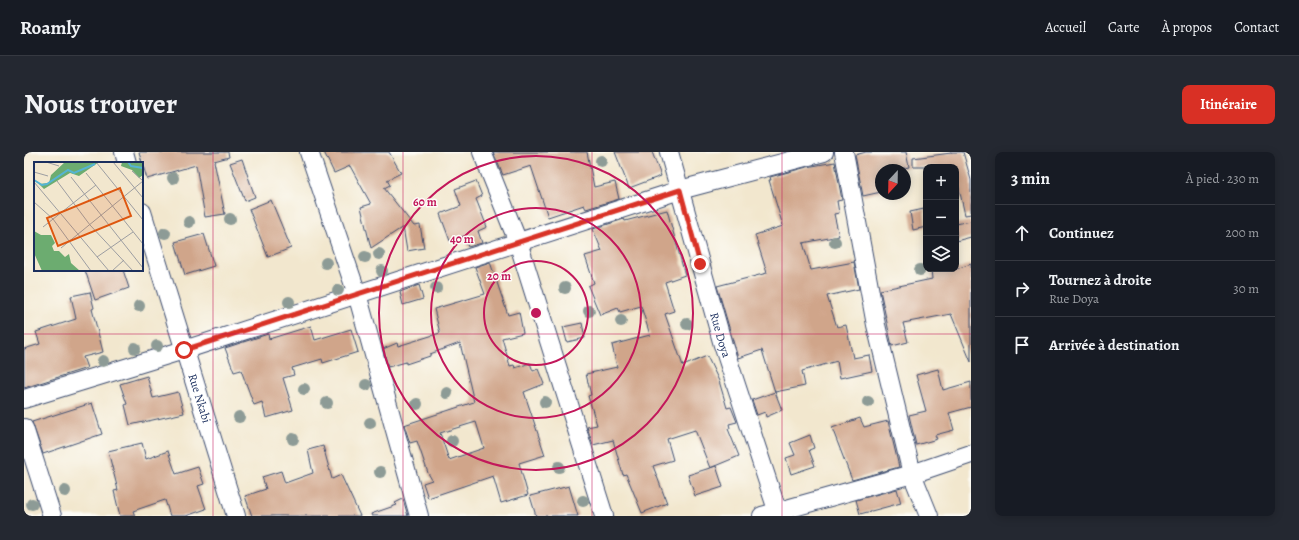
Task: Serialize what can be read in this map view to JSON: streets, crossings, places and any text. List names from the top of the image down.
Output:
{
  "streets": {
    "street": ["Rue Doya", "Rue Nkabi"]
  },
  "north": "bottom",
  "page": {
    "header": "Roamly",
    "nav": [
      "Accueil",
      "Carte",
      "À propos",
      "Contact"
    ],
    "title": "Nous trouver",
    "buttons": "Itinéraire",
    "heading": ["3 min", "À pied · 230 m"],
    "map_buttons": ["+", "−"],
    "list": [
      ["Continuez", "200 m"],
      ["Tournez à droite", "Rue Doya", "30 m"],
      "Arrivée à destination"
    ]
  },
  "rings": ["60 m", "40 m", "20 m"]
}
